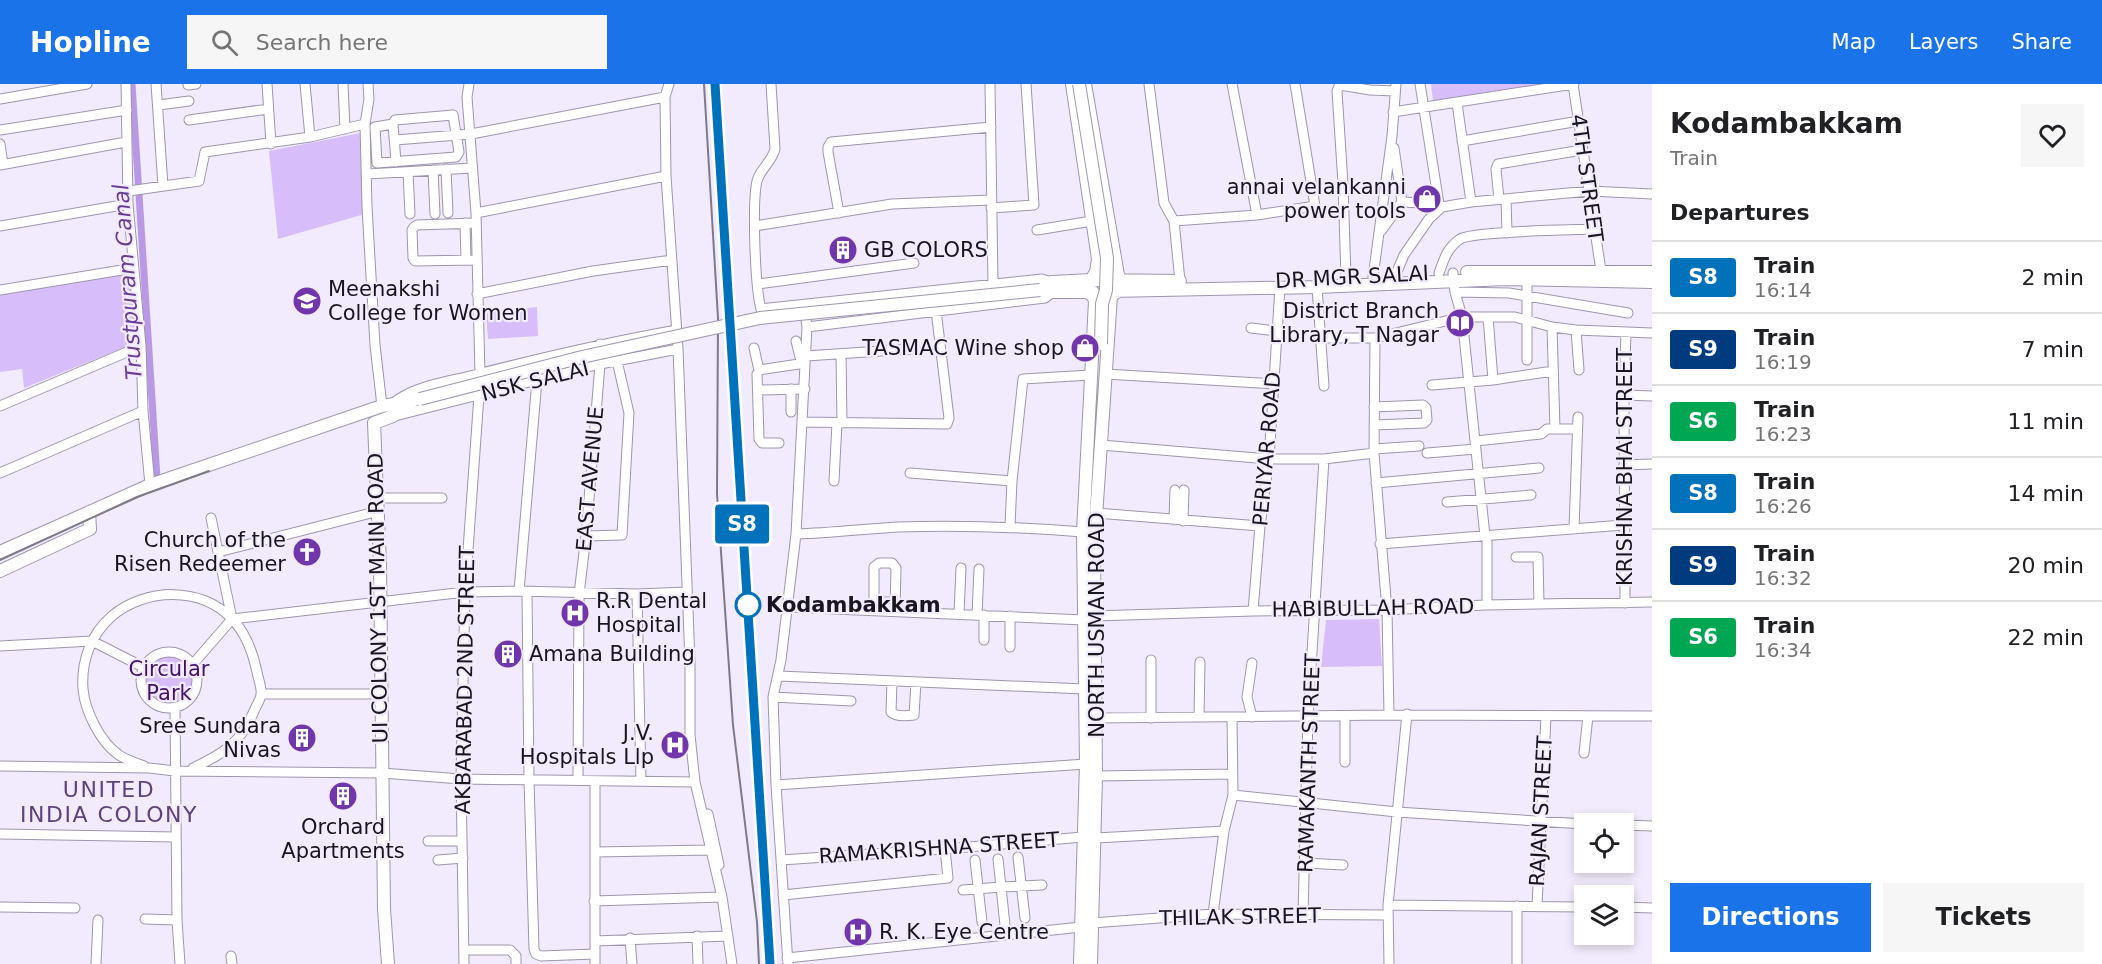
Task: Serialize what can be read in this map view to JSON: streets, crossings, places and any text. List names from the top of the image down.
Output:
{
  "streets": {
    "main road": ["DR MGR SALAI", "UI COLONY 1ST MAIN ROAD", "NORTH USMAN ROAD"],
    "street": [
      "4TH STREET",
      "NSK SALAI",
      "PERIYAR ROAD",
      "KRISHNA BHAI STREET",
      "EAST AVENUE",
      "HABIBULLAH ROAD",
      "AKBARABAD 2ND STREET",
      "RAMAKANTH STREET",
      "RAJAN STREET",
      "RAMAKRISHNA STREET",
      "THILAK STREET"
    ]
  },
  "crossings": [
    ["4TH STREET", "DR MGR SALAI"],
    ["DR MGR SALAI", "NSK SALAI"],
    ["DR MGR SALAI", "PERIYAR ROAD"],
    ["DR MGR SALAI", "UI COLONY 1ST MAIN ROAD"],
    ["DR MGR SALAI", "NORTH USMAN ROAD"],
    ["NSK SALAI", "EAST AVENUE"],
    ["NSK SALAI", "UI COLONY 1ST MAIN ROAD"],
    ["NSK SALAI", "AKBARABAD 2ND STREET"],
    ["PERIYAR ROAD", "HABIBULLAH ROAD"],
    ["KRISHNA BHAI STREET", "HABIBULLAH ROAD"],
    ["HABIBULLAH ROAD", "NORTH USMAN ROAD"],
    ["HABIBULLAH ROAD", "RAMAKANTH STREET"],
    ["NORTH USMAN ROAD", "RAMAKRISHNA STREET"],
    ["NORTH USMAN ROAD", "THILAK STREET"],
    ["RAMAKANTH STREET", "THILAK STREET"]
  ],
  "districts": ["UNITED INDIA COLONY"],
  "water": ["Trustpuram Canal"],
  "parks": ["Circular Park"],
  "places": {
    "shop": ["annai velankanni power tools", "TASMAC Wine shop"],
    "building": [
      "GB COLORS",
      "Amana Building",
      "Sree Sundara Nivas",
      "Orchard Apartments"
    ],
    "school or university": ["Meenakshi College for Women"],
    "library": ["District Branch Library, T Nagar"],
    "church": ["Church of the Risen Redeemer"],
    "other": ["Kodambakkam"],
    "hospital": ["R.R Dental Hospital", "J.V. Hospitals Llp", "R. K. Eye Centre"]
  },
  "page": {
    "header": "Hopline",
    "search": "Search here",
    "nav": ["Map", "Layers", "Share"],
    "on_map": "S8",
    "heading": [
      ["Kodambakkam", "Train"],
      "Departures"
    ],
    "list": [
      {
        "mark": "S8",
        "name": "Train",
        "note": "16:14",
        "value": "2 min"
      },
      {
        "mark": "S9",
        "name": "Train",
        "note": "16:19",
        "value": "7 min"
      },
      {
        "mark": "S6",
        "name": "Train",
        "note": "16:23",
        "value": "11 min"
      },
      {
        "mark": "S8",
        "name": "Train",
        "note": "16:26",
        "value": "14 min"
      },
      {
        "mark": "S9",
        "name": "Train",
        "note": "16:32",
        "value": "20 min"
      },
      {
        "mark": "S6",
        "name": "Train",
        "note": "16:34",
        "value": "22 min"
      }
    ],
    "buttons": ["Directions", "Tickets"]
  }
}
